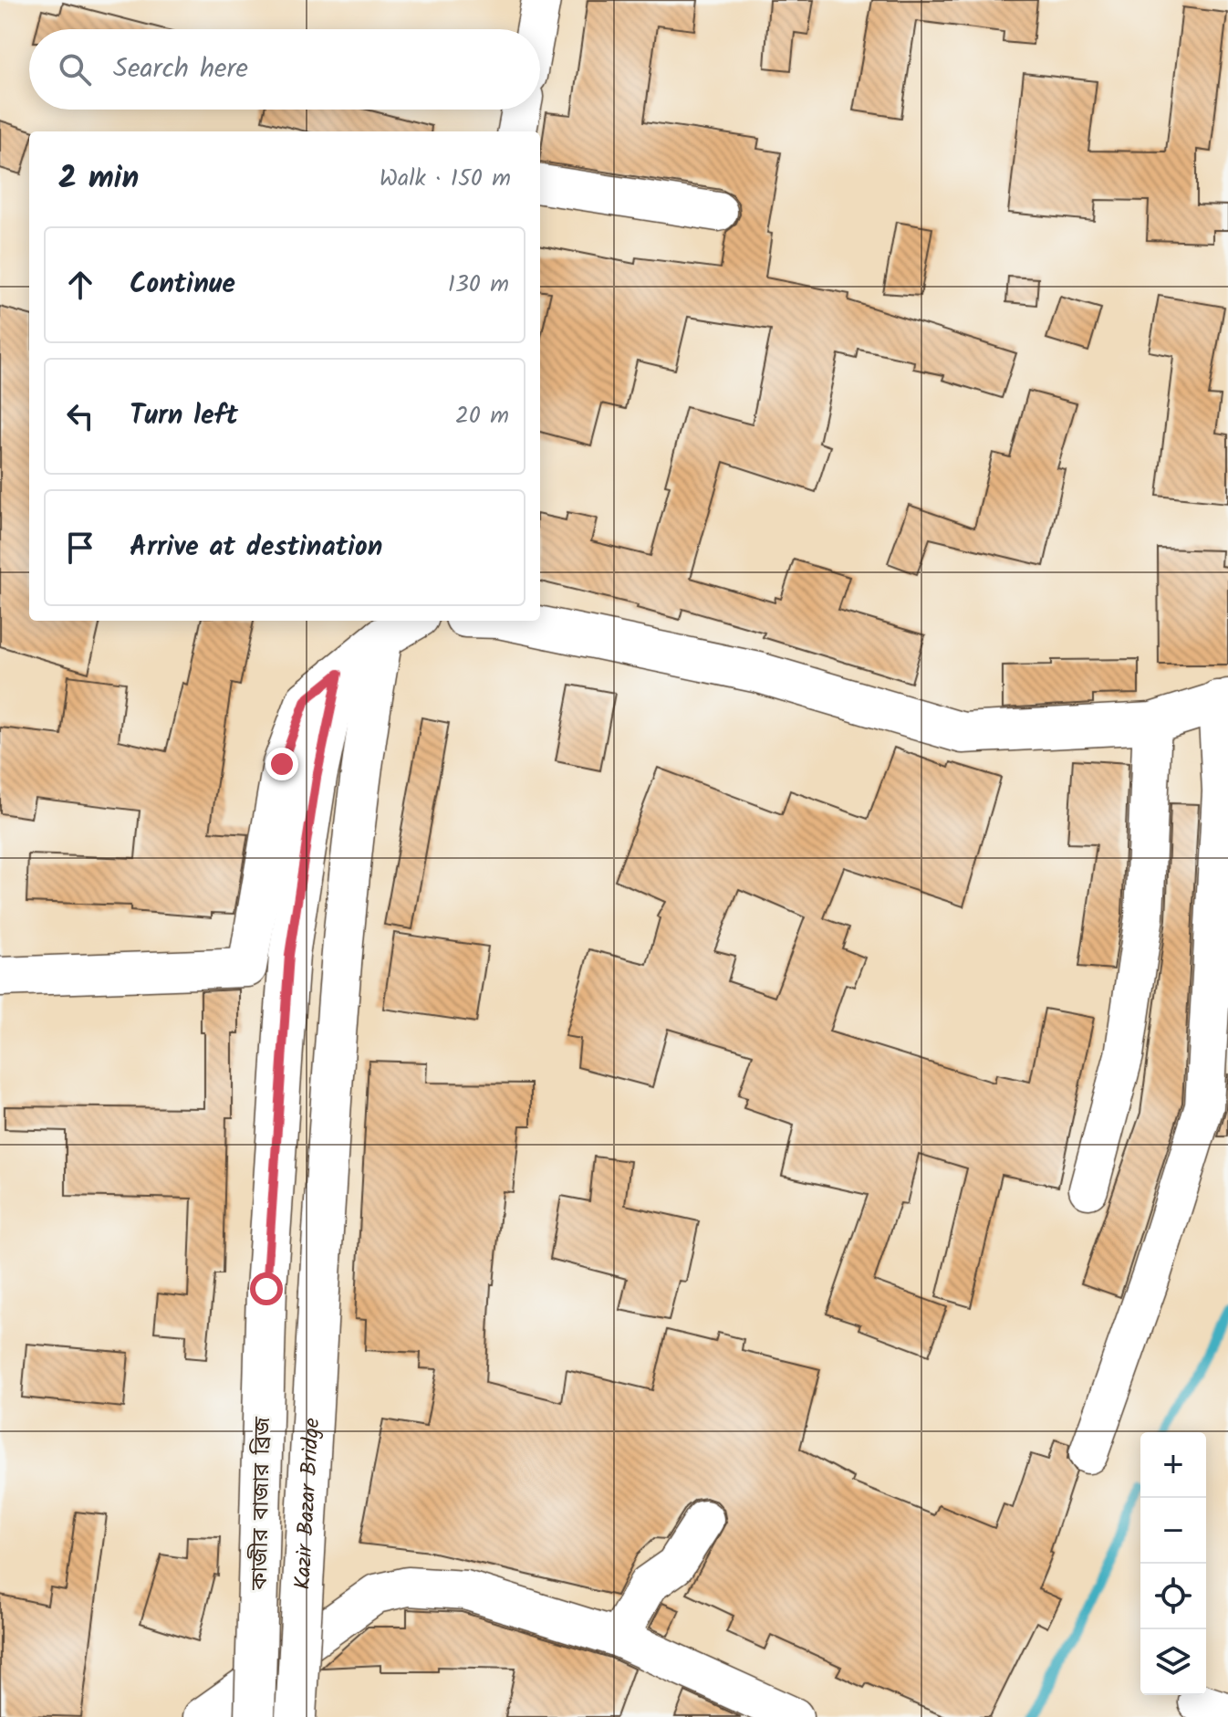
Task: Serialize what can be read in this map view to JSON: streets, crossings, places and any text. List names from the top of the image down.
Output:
{
  "streets": {
    "main road": ["কাজীর বাজার ব্রিজ", "Kazir Bazar Bridge"]
  },
  "page": {
    "search": "Search here",
    "heading": ["2 min", "Walk · 150 m"],
    "list": [
      ["Continue", "130 m"],
      ["Turn left", "20 m"],
      "Arrive at destination"
    ],
    "map_buttons": ["+", "−"]
  }
}
